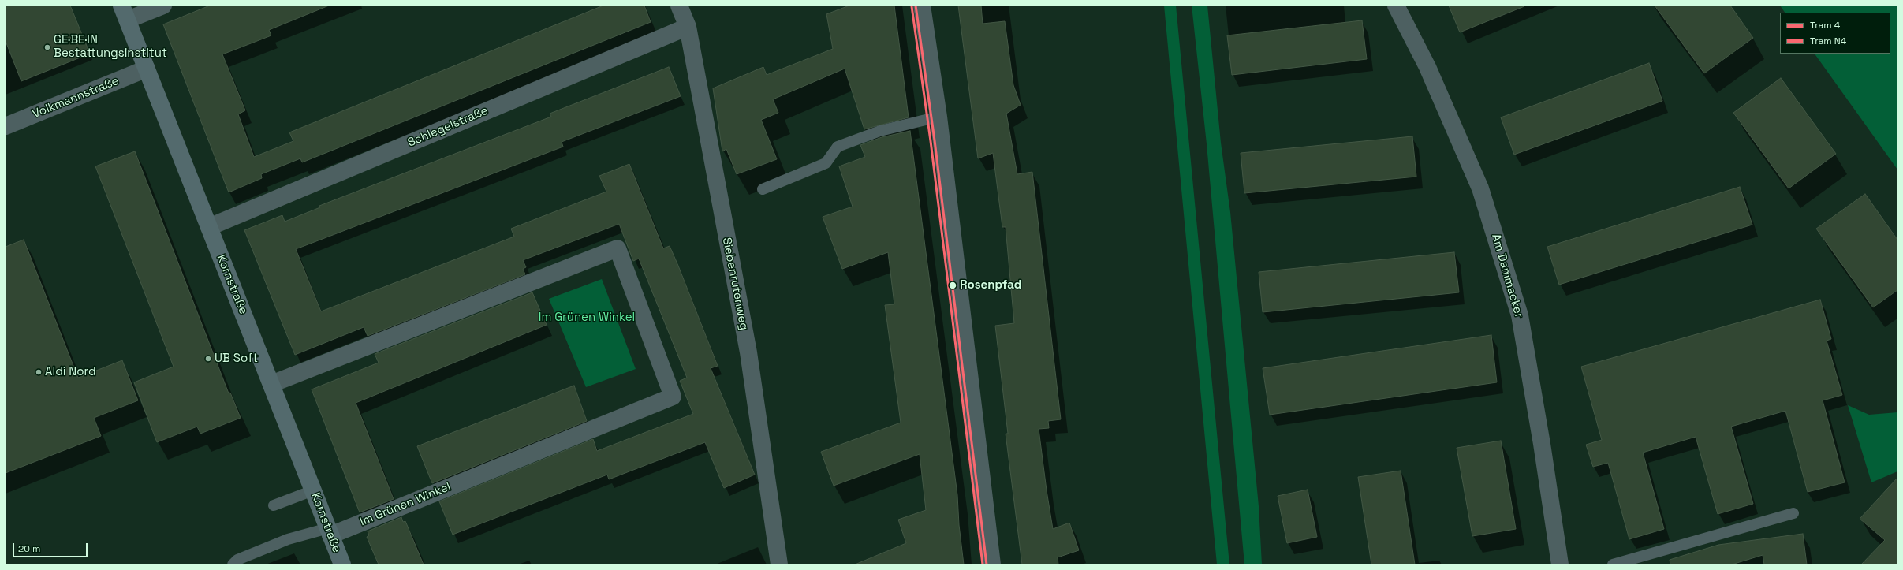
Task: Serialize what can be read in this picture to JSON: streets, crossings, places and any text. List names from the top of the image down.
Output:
{
  "streets": {
    "street": [
      "Volkmannstraße",
      "Schlegelstraße",
      "Am Dammacker",
      "Siebenrutenweg",
      "Kornstraße",
      "Im Grünen Winkel"
    ]
  },
  "crossings": [
    ["Volkmannstraße", "Kornstraße"],
    ["Schlegelstraße", "Siebenrutenweg"],
    ["Schlegelstraße", "Kornstraße"],
    ["Kornstraße", "Im Grünen Winkel"]
  ],
  "parks": ["Im Grünen Winkel"],
  "places": [
    "GE·BE·IN Bestattungsinstitut",
    "Rosenpfad",
    "UB Soft",
    "Aldi Nord"
  ],
  "lines": ["tram line 4", "tram line N4"],
  "legend": ["Tram 4", "Tram N4"],
  "scale_bar": "20 m"
}
